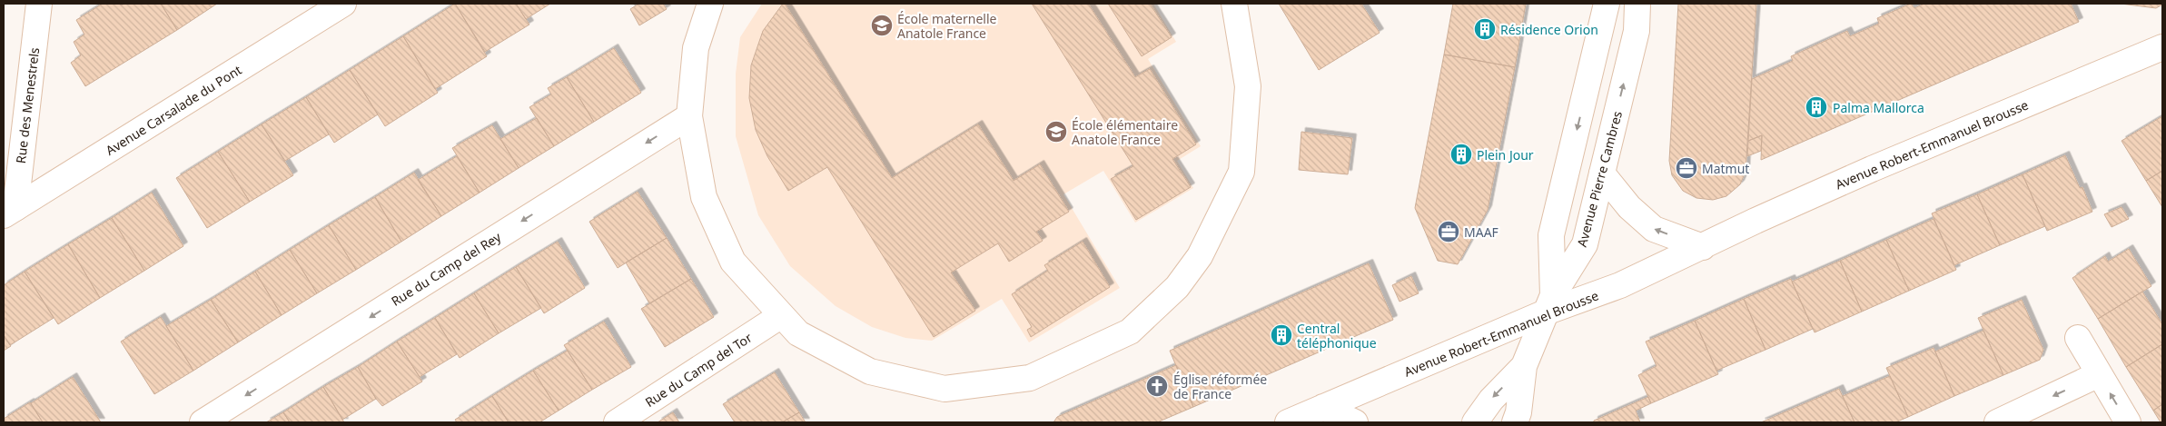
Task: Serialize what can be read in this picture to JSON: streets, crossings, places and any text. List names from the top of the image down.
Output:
{
  "streets": {
    "street": [
      "Rue des Menestrels",
      "Avenue Carsalade du Pont",
      "Avenue Robert-Emmanuel Brousse",
      "Avenue Pierre Cambres",
      "Rue du Camp del Rey",
      "Rue du Camp del Tor"
    ]
  },
  "crossings": [
    ["Rue des Menestrels", "Avenue Carsalade du Pont"],
    ["Avenue Robert-Emmanuel Brousse", "Avenue Pierre Cambres"]
  ],
  "one_way": ["Rue du Camp del Rey"],
  "places": {
    "school or university": ["École maternelle Anatole France", "École élémentaire Anatole France"],
    "building": [
      "Résidence Orion",
      "Palma Mallorca",
      "Plein Jour",
      "Central téléphonique"
    ],
    "office": ["Matmut", "MAAF"],
    "church": ["Église réformée de France"]
  }
}
